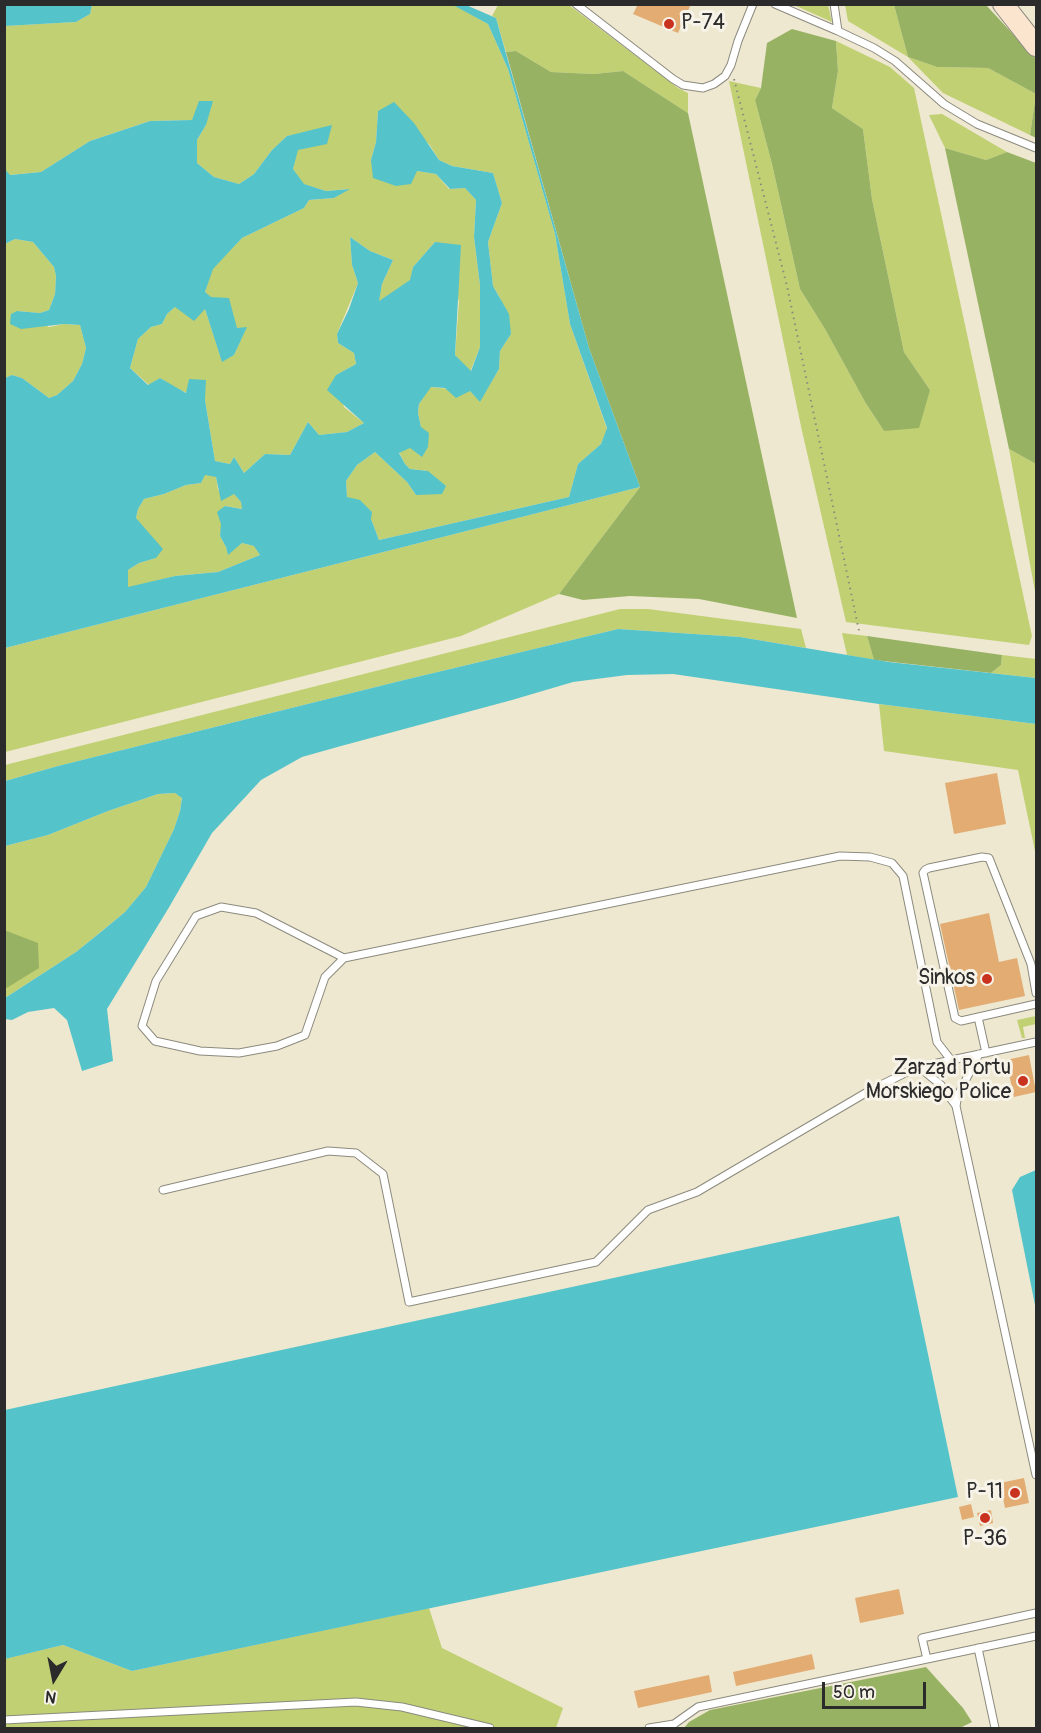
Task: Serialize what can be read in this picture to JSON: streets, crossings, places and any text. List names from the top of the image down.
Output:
{
  "places": [
    "P-74",
    "Sinkos",
    "Zarząd Portu Morskiego Police",
    "P-11",
    "P-36"
  ],
  "scale_bar": "50 m",
  "north": "bottom"
}
